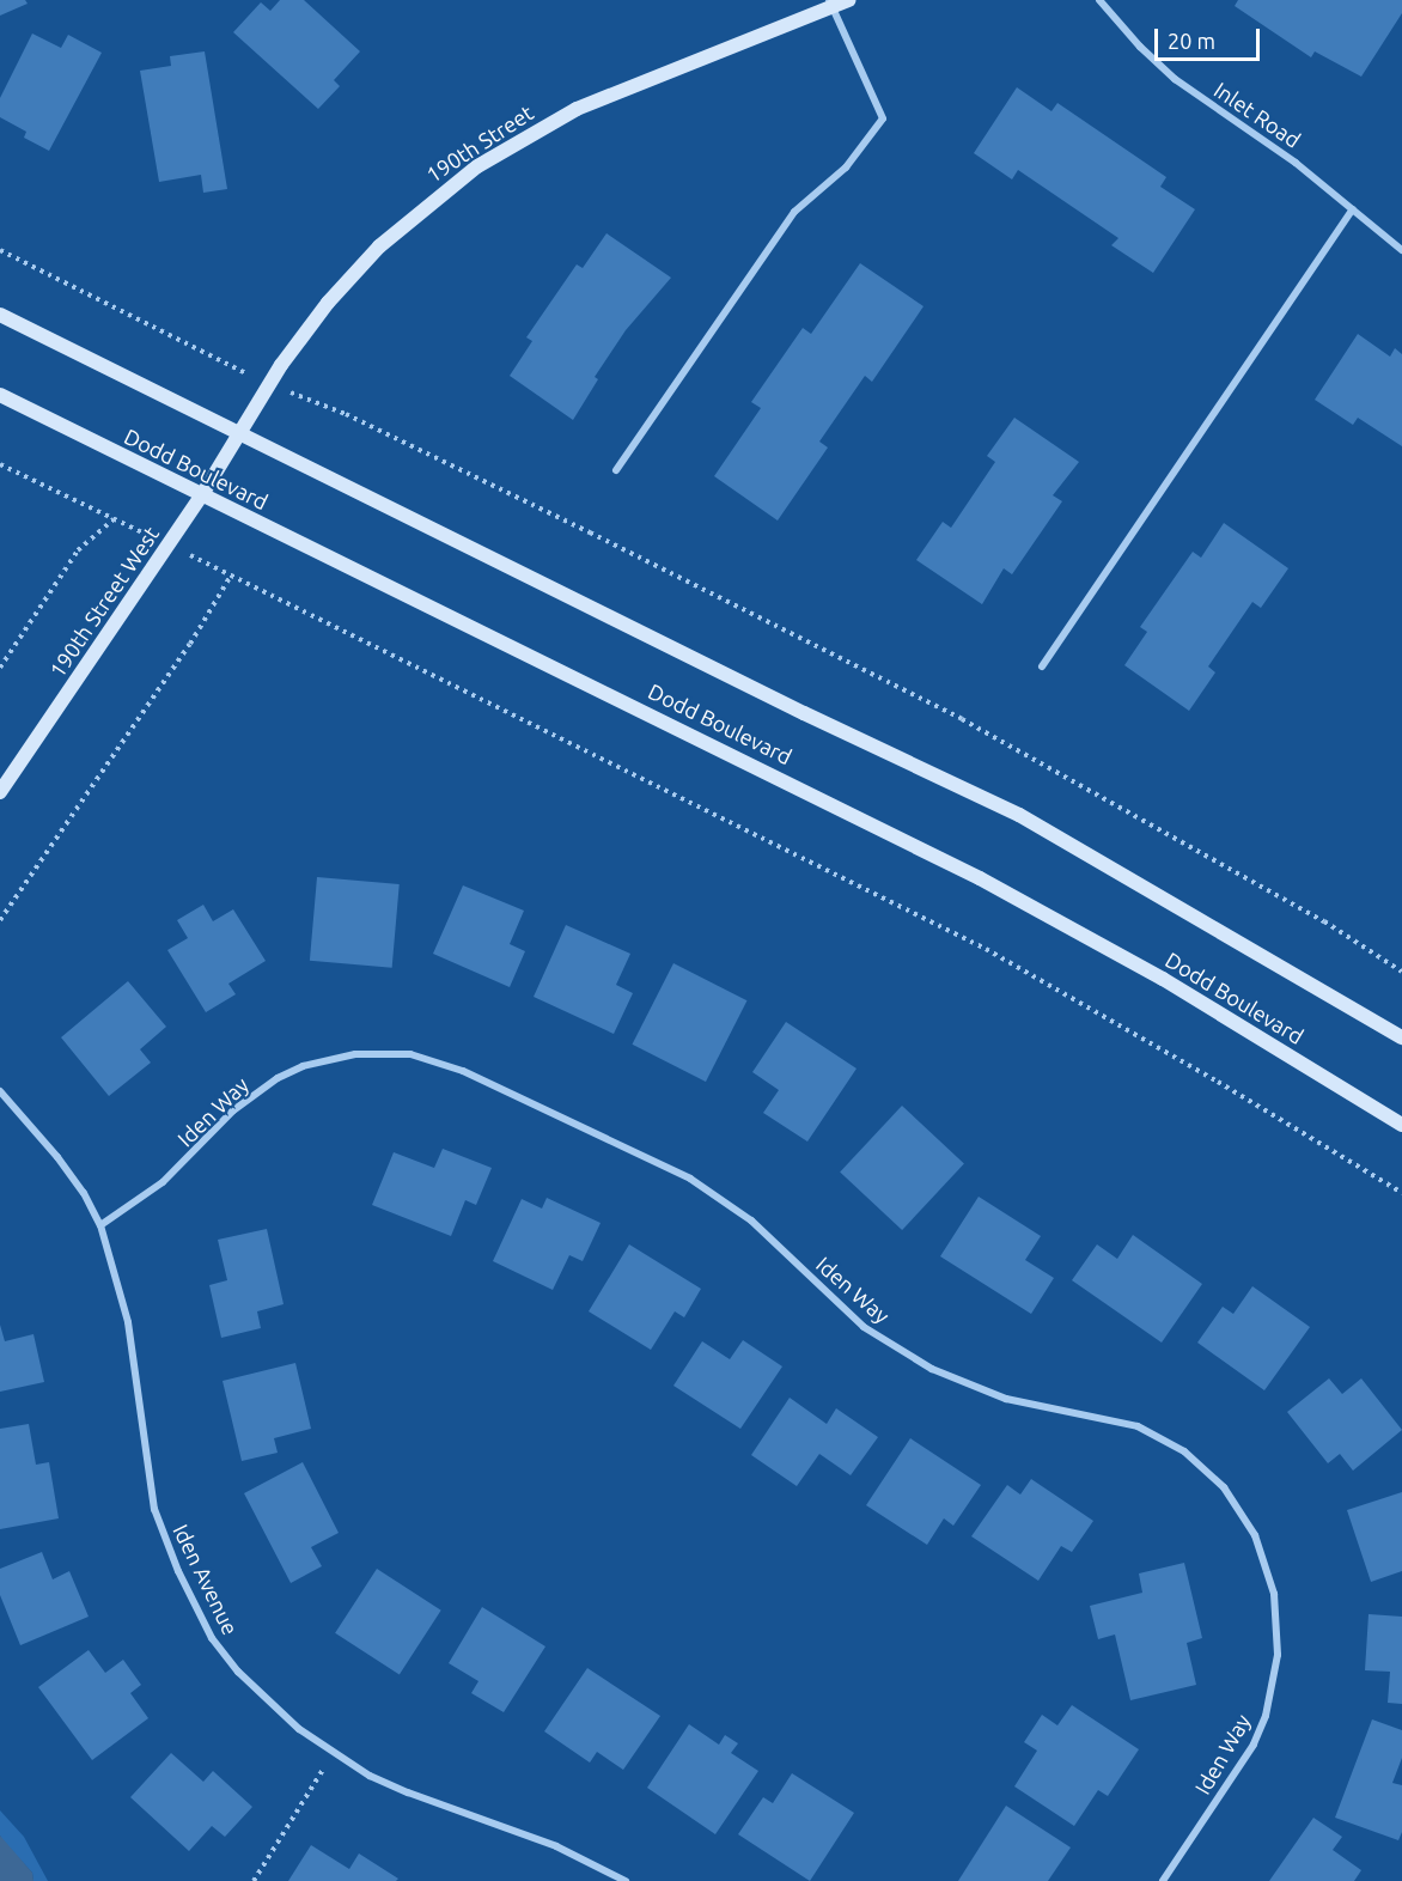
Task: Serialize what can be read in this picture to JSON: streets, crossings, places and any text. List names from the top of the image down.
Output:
{
  "streets": {
    "main road": ["190th Street", "Dodd Boulevard", "190th Street West"],
    "street": ["Inlet Road", "Iden Way", "Iden Avenue"]
  },
  "crossings": [
    ["190th Street", "190th Street West"],
    ["Dodd Boulevard", "190th Street West"],
    ["Iden Way", "Iden Avenue"]
  ],
  "scale_bar": "20 m"
}
